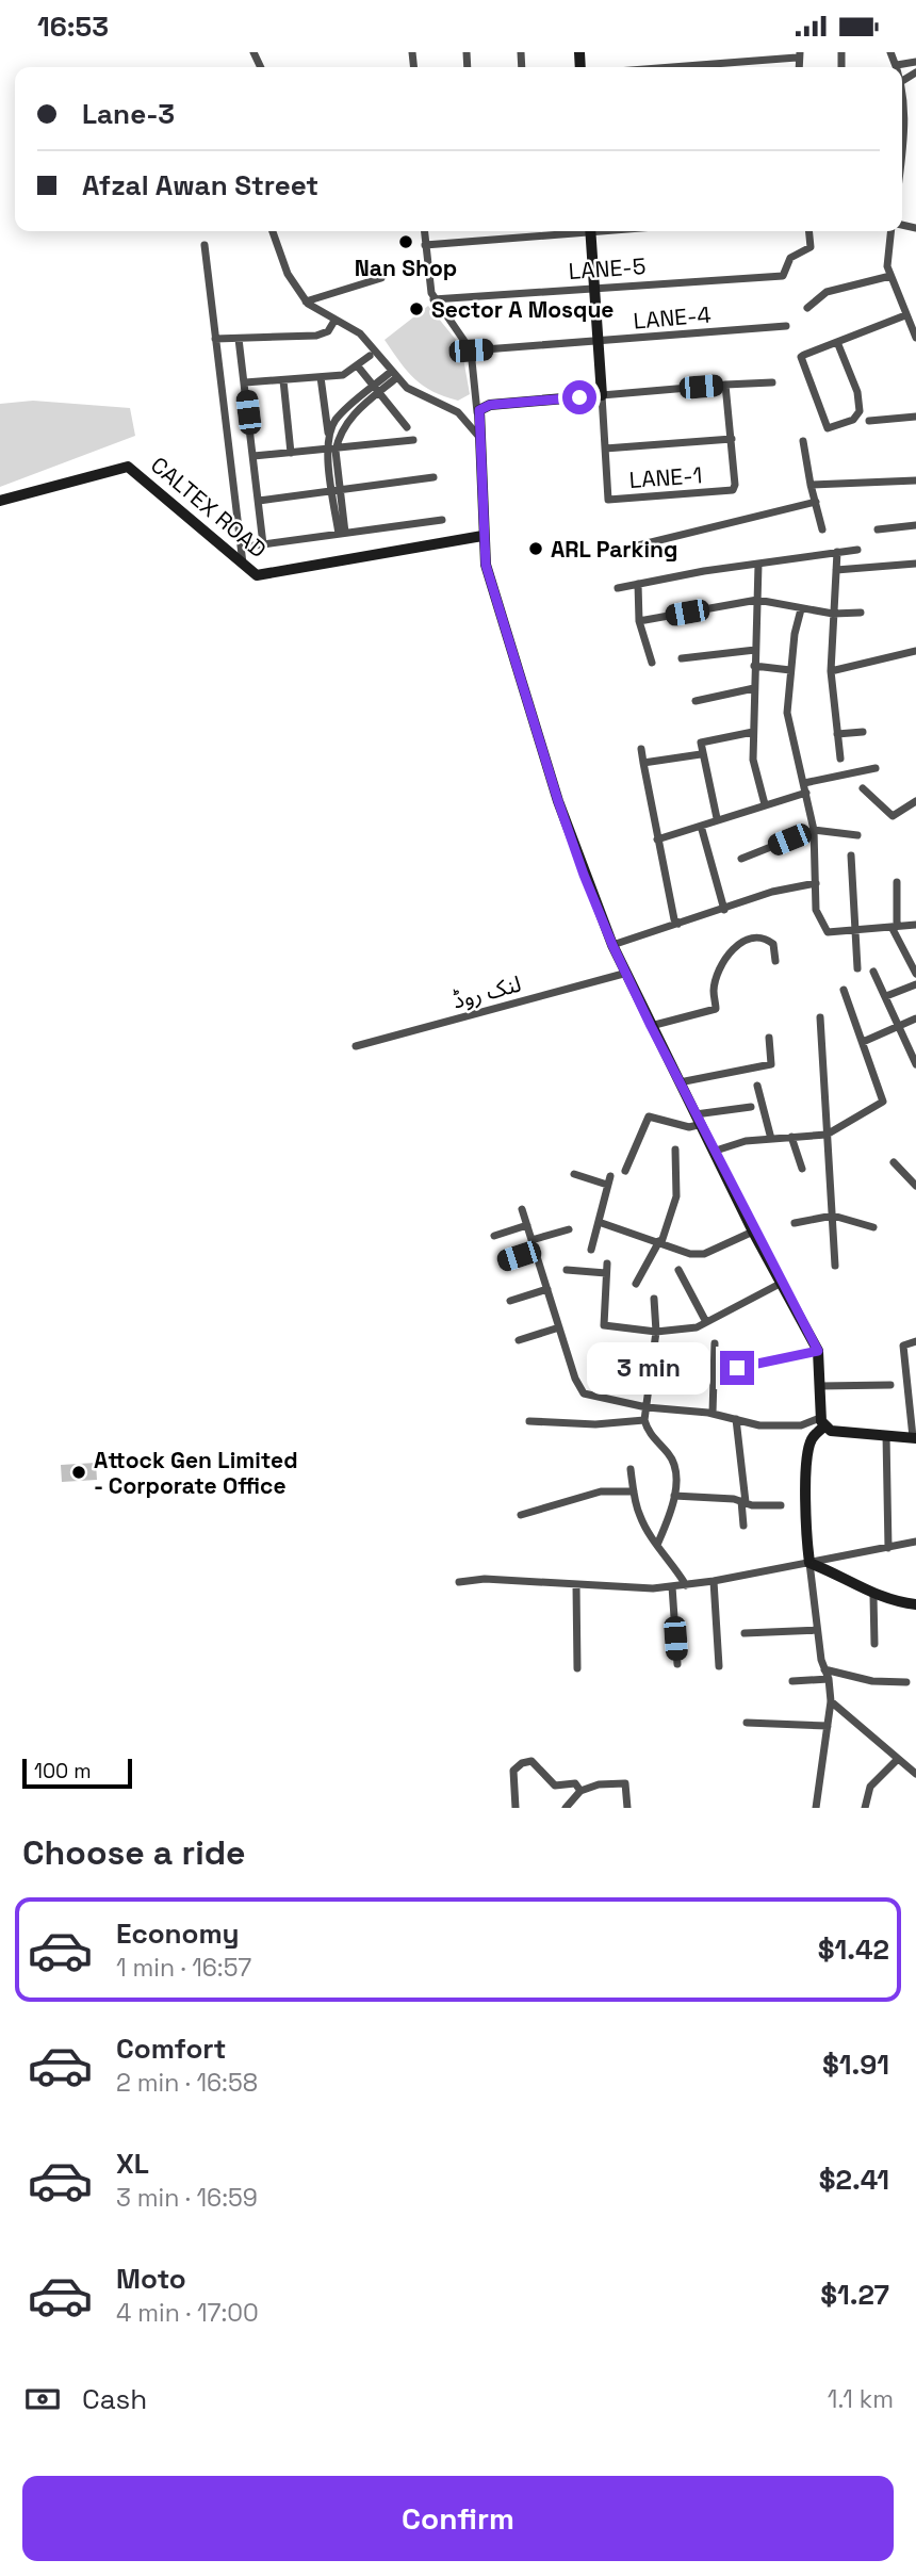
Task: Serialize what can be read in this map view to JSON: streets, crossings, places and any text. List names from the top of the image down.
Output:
{
  "streets": {
    "street": [
      "LANE-5",
      "LANE-4",
      "LANE-1",
      "CALTEX ROAD",
      "لنک روڈ"
    ]
  },
  "places": [
    "Nan Shop",
    "Sector A Mosque",
    "ARL Parking",
    "Attock Gen Limited - Corporate Office"
  ],
  "scale_bar": "100 m",
  "page": {
    "status": "16:53",
    "banner": ["Lane-3", "Afzal Awan Street"],
    "bubble": "3 min",
    "scale": "100 m",
    "heading": "Choose a ride",
    "list": [
      {
        "name": "Economy",
        "note": "1 min · 16:57",
        "value": "$1.42"
      },
      {
        "name": "Comfort",
        "note": "2 min · 16:58",
        "value": "$1.91"
      },
      {
        "name": "XL",
        "note": "3 min · 16:59",
        "value": "$2.41"
      },
      {
        "name": "Moto",
        "note": "4 min · 17:00",
        "value": "$1.27"
      }
    ],
    "pay": ["Cash", "1.1 km"],
    "buttons": "Confirm"
  }
}
